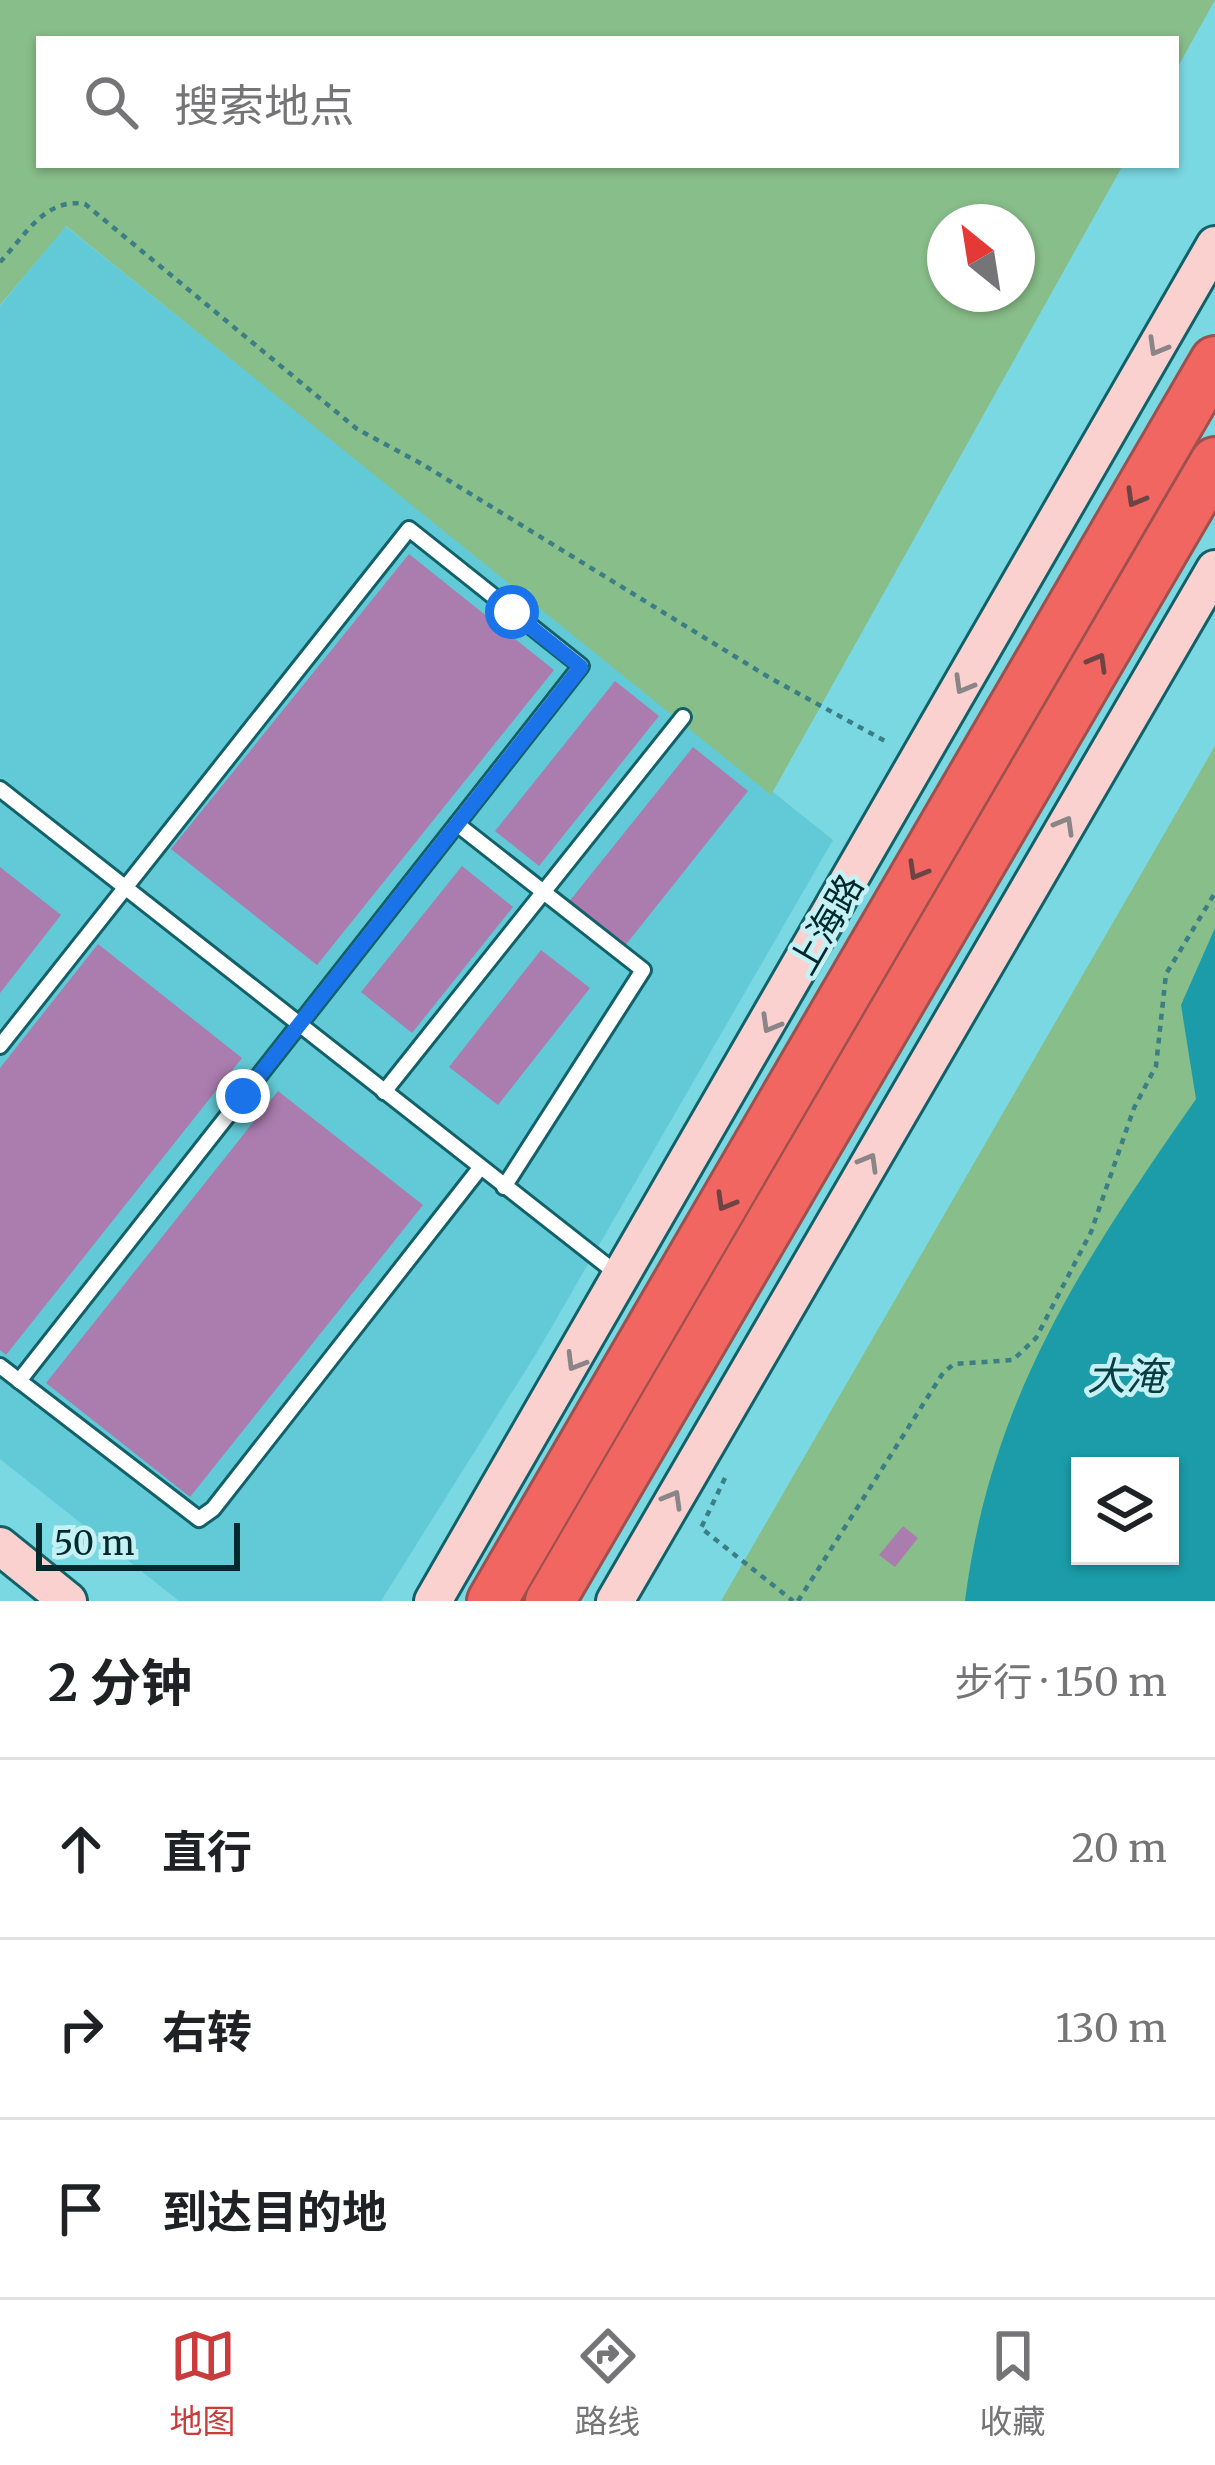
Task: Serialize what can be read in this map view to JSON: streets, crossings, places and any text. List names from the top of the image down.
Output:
{
  "streets": {
    "highway": ["上海路"]
  },
  "water": ["大淹"],
  "scale_bar": "50 m",
  "north": "top left",
  "page": {
    "search": "搜索地点",
    "scale": "50 m",
    "heading": ["2 分钟", "步行 · 150 m"],
    "list": [
      ["直行", "20 m"],
      ["右转", "130 m"],
      "到达目的地"
    ],
    "nav": ["地图", "路线", "收藏"]
  }
}
